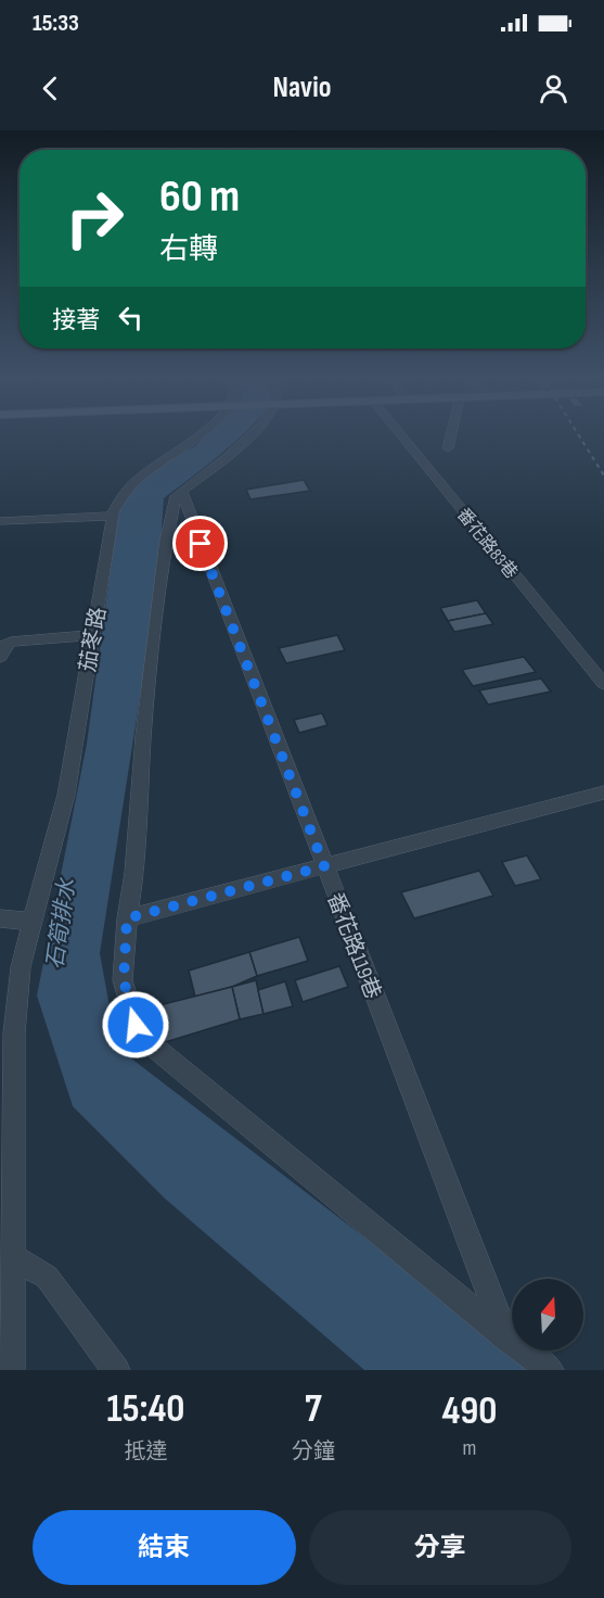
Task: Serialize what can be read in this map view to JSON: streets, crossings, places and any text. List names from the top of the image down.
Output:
{
  "streets": {
    "street": ["番花路83巷", "茄苳路", "番花路119巷"]
  },
  "water": ["石筍排水"],
  "north": "top",
  "page": {
    "status": "15:33",
    "header": "Navio",
    "turn": ["60 m", "右轉"],
    "then": "接著",
    "eta": [
      "15:40",
      "抵達",
      "7",
      "分鐘",
      "490",
      "m"
    ],
    "buttons": ["結束", "分享"]
  }
}
